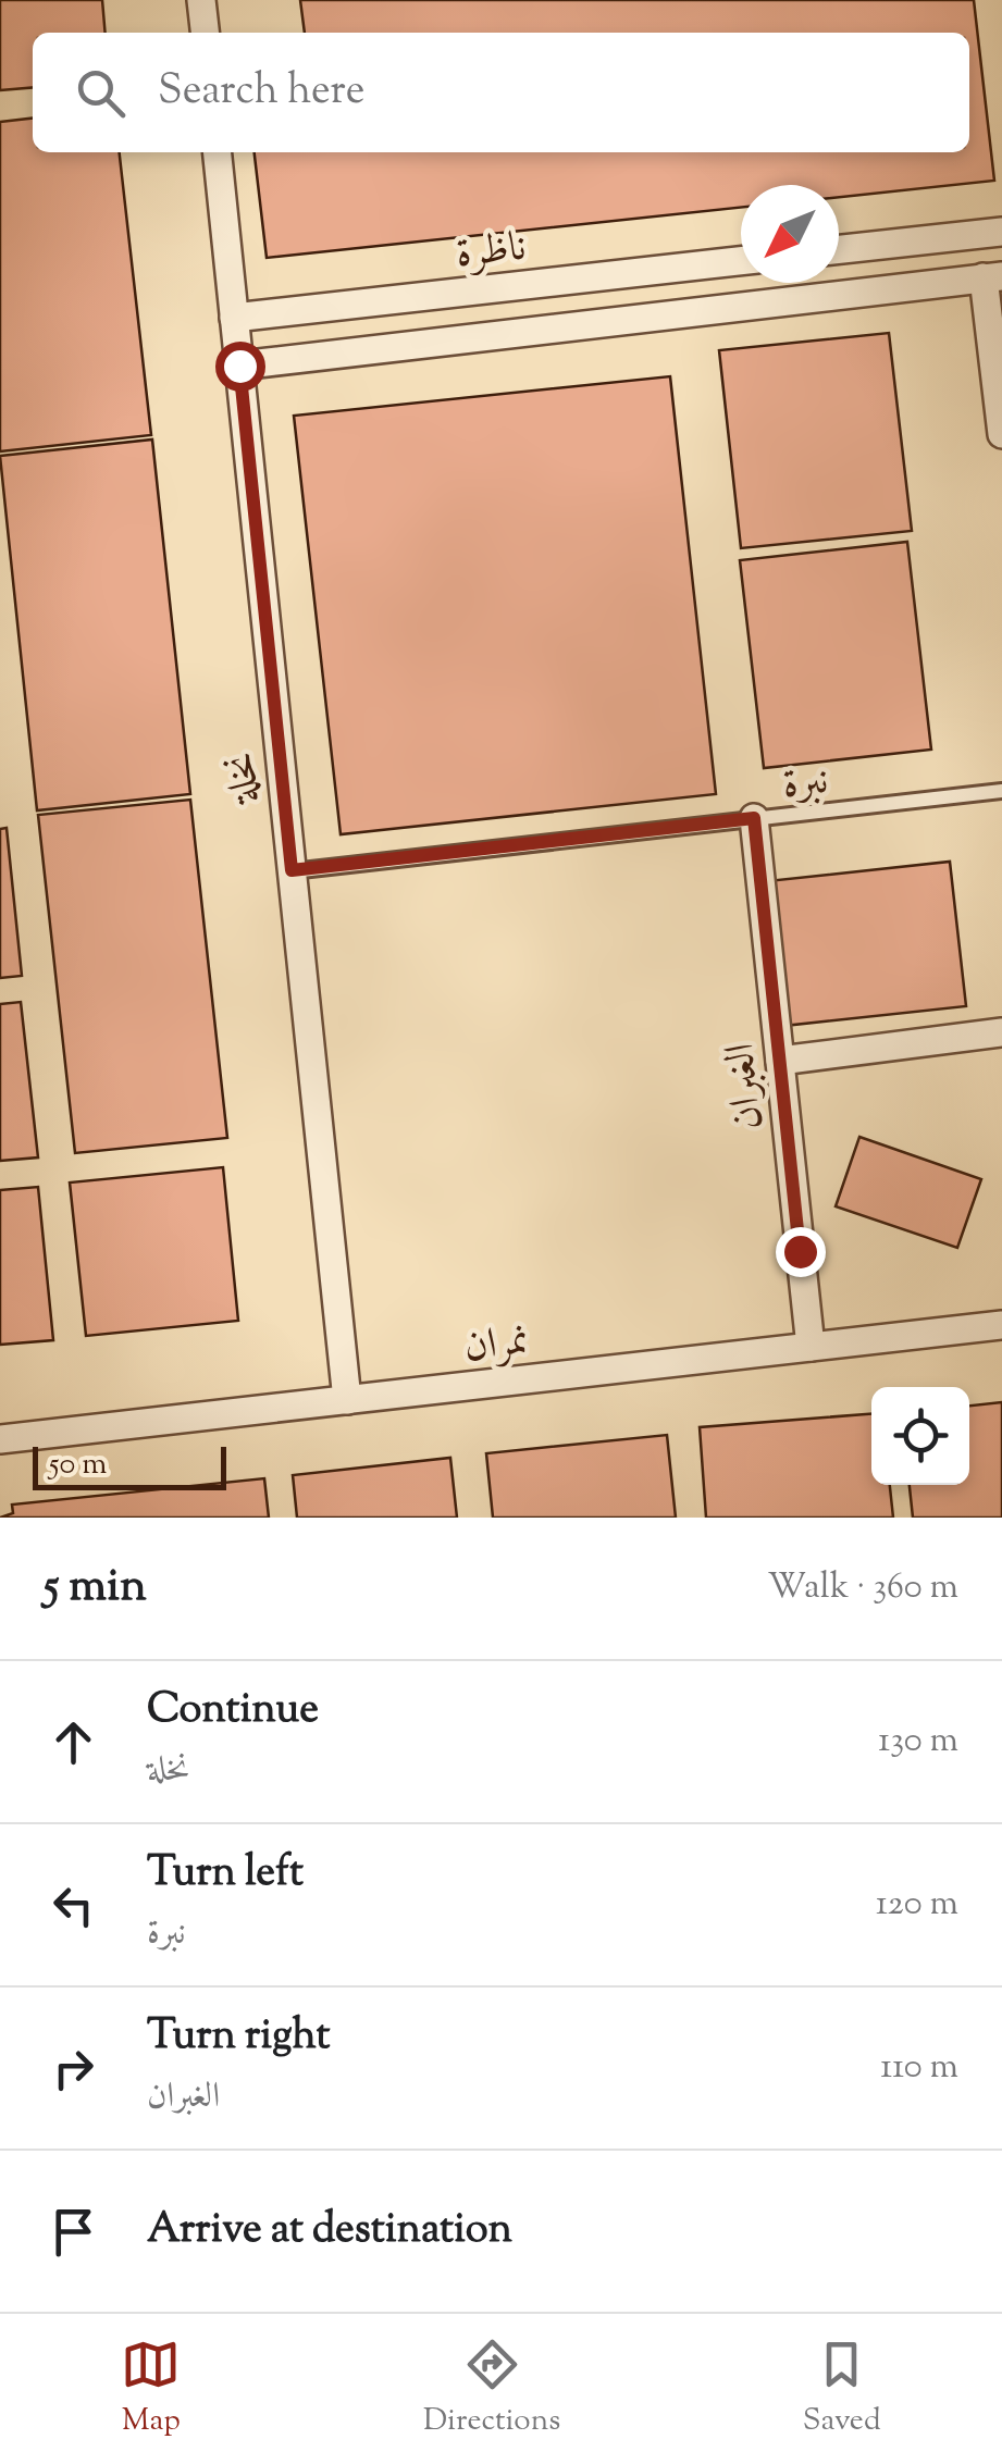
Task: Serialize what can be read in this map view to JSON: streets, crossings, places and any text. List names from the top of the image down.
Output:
{
  "streets": {
    "street": [
      "ناظرة",
      "نخلة",
      "الغبران",
      "نمران"
    ],
    "lane": ["نبرة"]
  },
  "crossings": [
    ["ناظرة", "نخلة"],
    ["نخلة", "نبرة"],
    ["نخلة", "نمران"],
    ["نبرة", "الغبران"],
    ["الغبران", "نمران"]
  ],
  "scale_bar": "50 m",
  "north": "bottom left",
  "page": {
    "search": "Search here",
    "scale": "50 m",
    "heading": ["5 min", "Walk · 360 m"],
    "list": [
      ["Continue", "نخلة", "130 m"],
      ["Turn left", "نبرة", "120 m"],
      ["Turn right", "الغبران", "110 m"],
      "Arrive at destination"
    ],
    "nav": ["Map", "Directions", "Saved"]
  }
}
